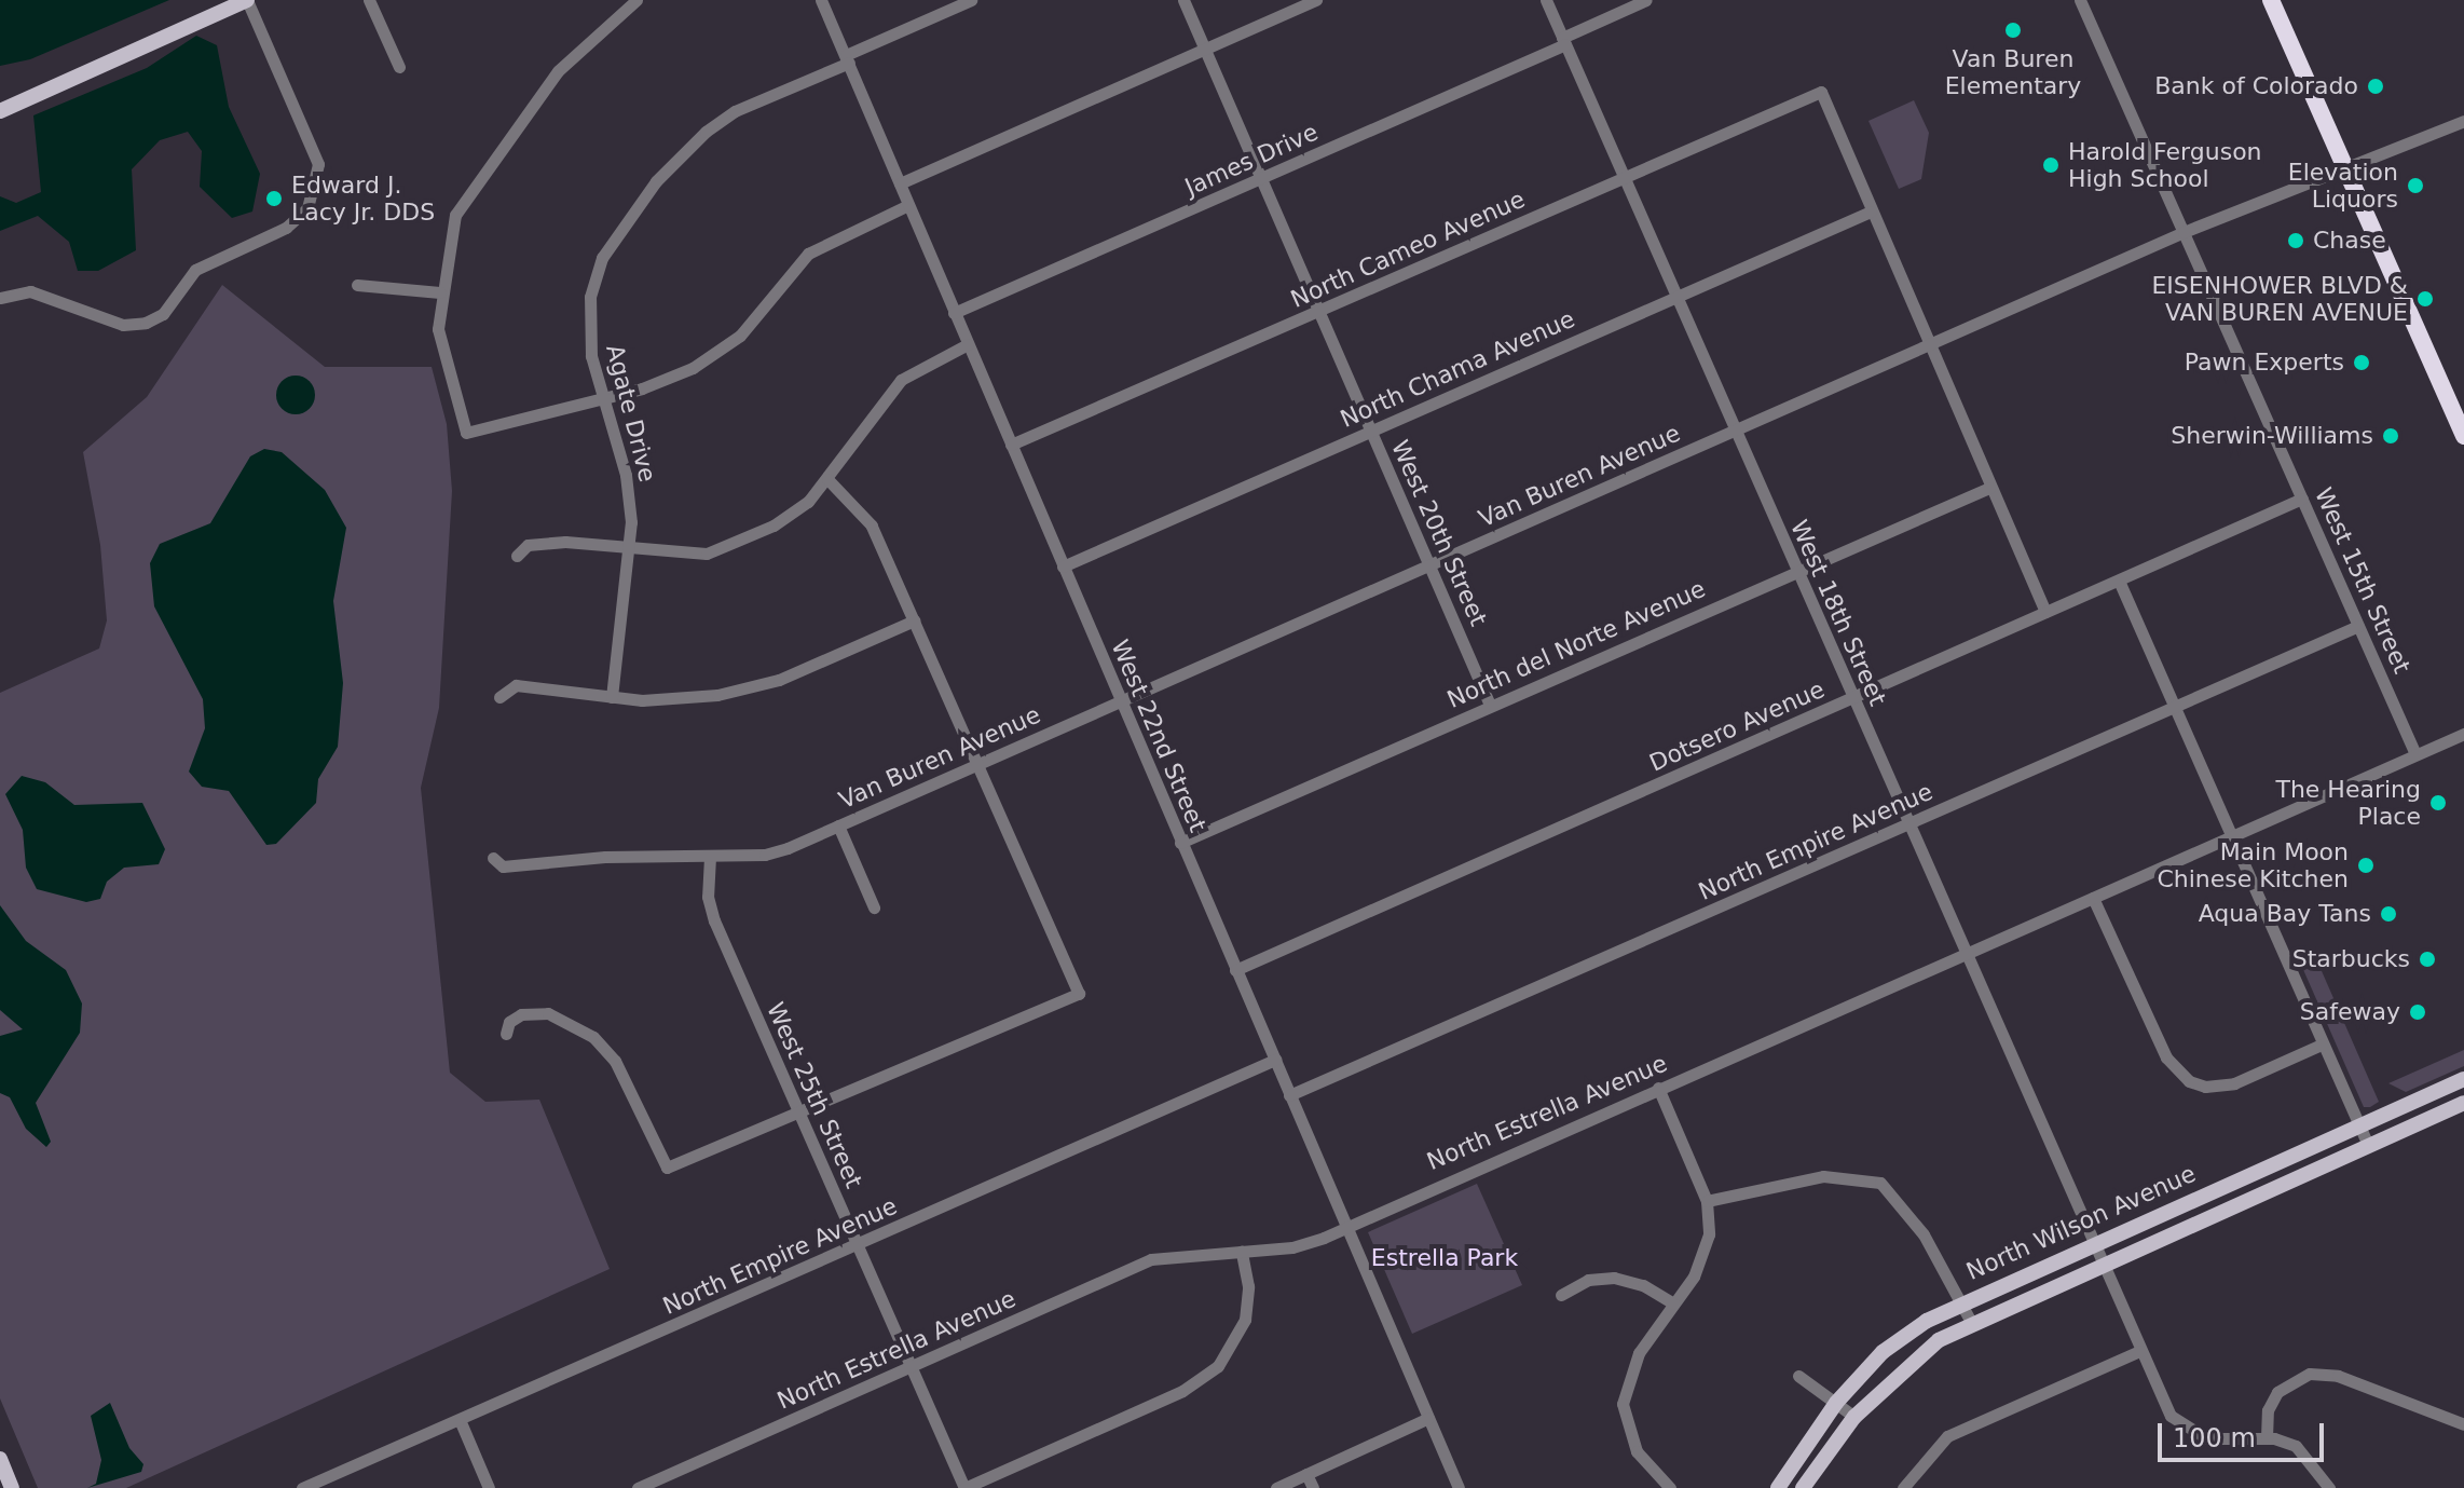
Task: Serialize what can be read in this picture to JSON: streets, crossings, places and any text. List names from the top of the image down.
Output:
{
  "streets": {
    "main road": ["North Wilson Avenue"],
    "street": [
      "James Drive",
      "North Cameo Avenue",
      "North Chama Avenue",
      "Agate Drive",
      "Van Buren Avenue",
      "West 20th Street",
      "West 15th Street",
      "West 18th Street",
      "North del Norte Avenue",
      "Dotsero Avenue",
      "West 22nd Street",
      "North Empire Avenue",
      "West 25th Street",
      "North Estrella Avenue"
    ]
  },
  "crossings": [
    ["James Drive", "West 20th Street"],
    ["James Drive", "West 18th Street"],
    ["James Drive", "West 22nd Street"],
    ["North Cameo Avenue", "North Chama Avenue"],
    ["North Cameo Avenue", "West 20th Street"],
    ["North Cameo Avenue", "West 18th Street"],
    ["North Cameo Avenue", "West 22nd Street"],
    ["North Chama Avenue", "West 20th Street"],
    ["North Chama Avenue", "West 18th Street"],
    ["North Chama Avenue", "West 22nd Street"],
    ["Agate Drive", "West 22nd Street"],
    ["Van Buren Avenue", "West 20th Street"],
    ["Van Buren Avenue", "West 15th Street"],
    ["Van Buren Avenue", "West 18th Street"],
    ["Van Buren Avenue", "West 22nd Street"],
    ["Van Buren Avenue", "West 25th Street"],
    ["West 20th Street", "North del Norte Avenue"],
    ["West 15th Street", "Dotsero Avenue"],
    ["West 15th Street", "North Empire Avenue"],
    ["West 15th Street", "North Estrella Avenue"],
    ["West 18th Street", "North del Norte Avenue"],
    ["West 18th Street", "Dotsero Avenue"],
    ["West 18th Street", "North Empire Avenue"],
    ["West 18th Street", "North Estrella Avenue"],
    ["West 18th Street", "North Wilson Avenue"],
    ["North del Norte Avenue", "West 22nd Street"],
    ["Dotsero Avenue", "West 22nd Street"],
    ["West 22nd Street", "North Empire Avenue"],
    ["West 22nd Street", "North Estrella Avenue"],
    ["North Empire Avenue", "West 25th Street"],
    ["West 25th Street", "North Estrella Avenue"]
  ],
  "parks": ["Estrella Park"],
  "places": [
    "Van Buren Elementary",
    "Bank of Colorado",
    "Harold Ferguson High School",
    "Elevation Liquors",
    "Edward J. Lacy Jr. DDS",
    "Chase",
    "EISENHOWER BLVD & VAN BUREN AVENUE",
    "Pawn Experts",
    "Sherwin-Williams",
    "The Hearing Place",
    "Main Moon Chinese Kitchen",
    "Aqua Bay Tans",
    "Starbucks",
    "Safeway"
  ],
  "scale_bar": "100 m"
}
